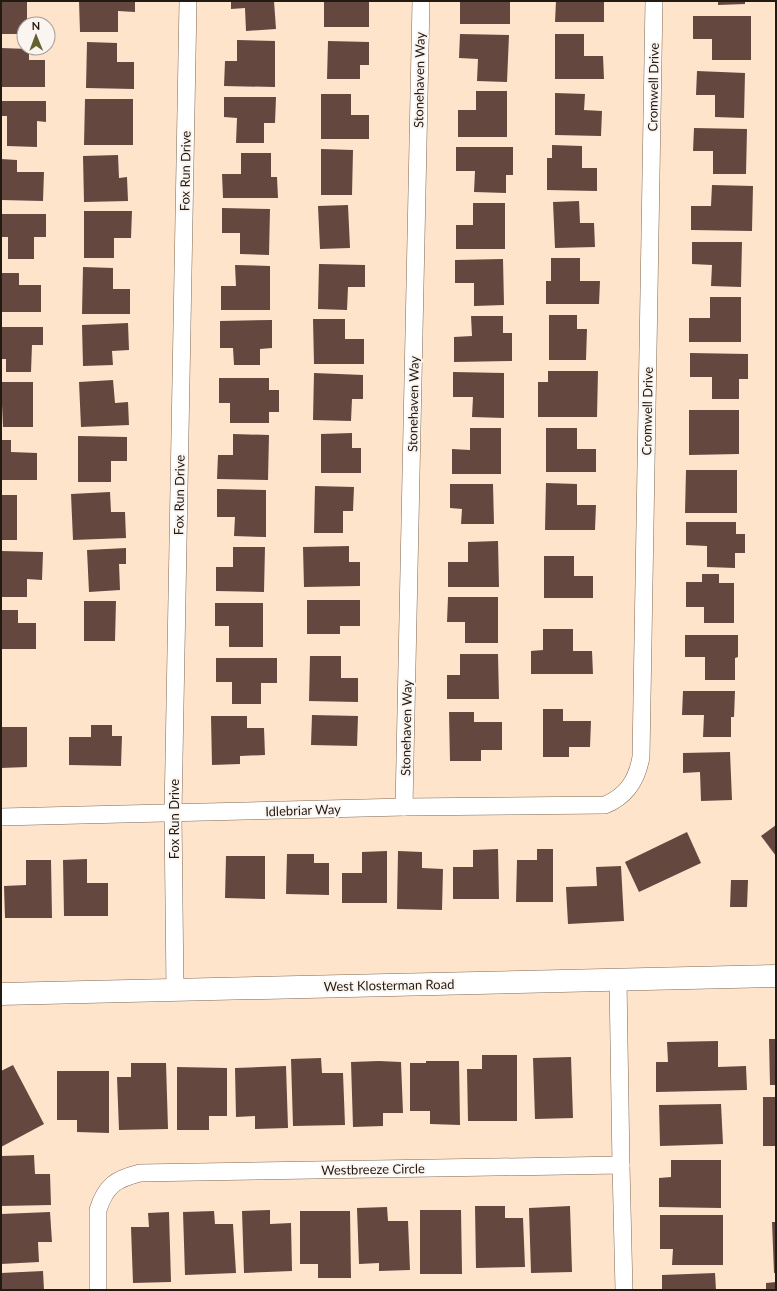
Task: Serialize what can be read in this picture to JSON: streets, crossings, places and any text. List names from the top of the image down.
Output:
{
  "streets": {
    "street": [
      "Stonehaven Way",
      "Cromwell Drive",
      "Fox Run Drive",
      "Idlebriar Way",
      "West Klosterman Road",
      "Westbreeze Circle"
    ]
  },
  "crossings": [
    ["Stonehaven Way", "Idlebriar Way"],
    ["Cromwell Drive", "Idlebriar Way"],
    ["Fox Run Drive", "Idlebriar Way"],
    ["Fox Run Drive", "West Klosterman Road"]
  ],
  "north": "top"
}
